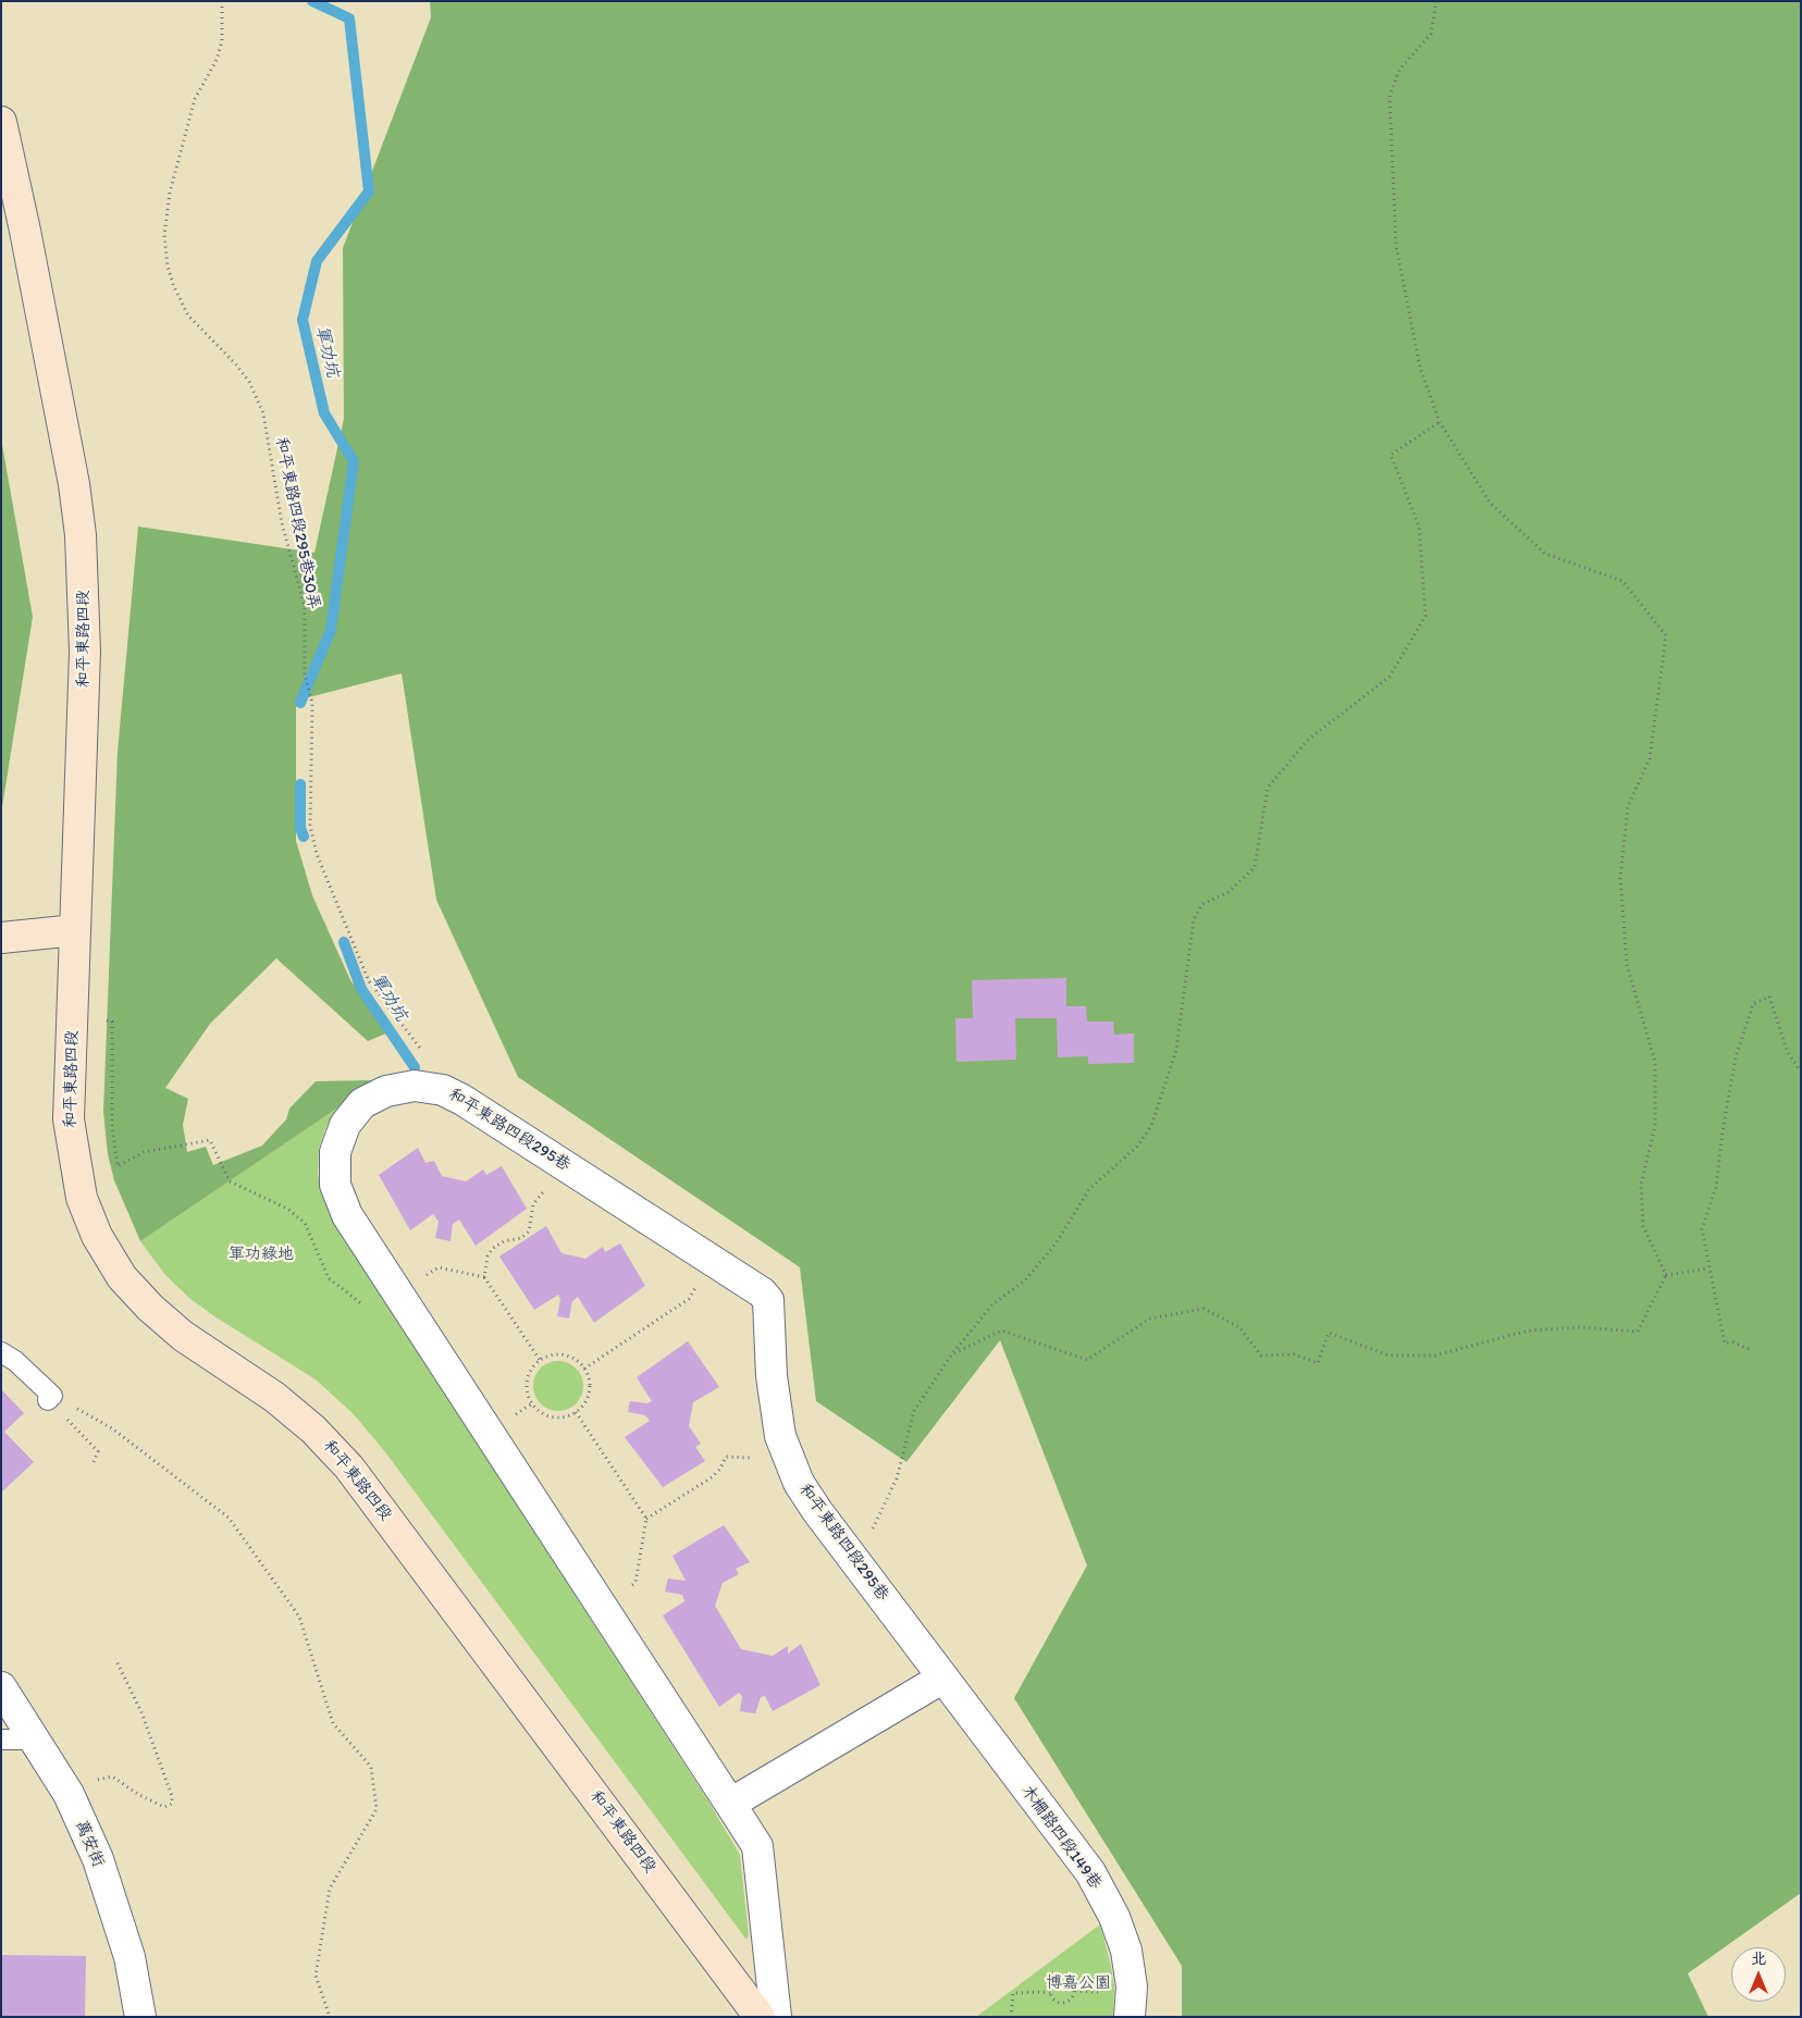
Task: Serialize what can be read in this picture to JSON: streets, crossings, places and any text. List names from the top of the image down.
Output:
{
  "streets": {
    "main road": ["和平東路四段"],
    "street": ["和平東路四段295巷", "木柵路四段149巷", "萬安街"],
    "path": ["和平東路四段295巷30弄"]
  },
  "crossings": [
    ["和平東路四段295巷30弄", "和平東路四段295巷"],
    ["和平東路四段295巷", "木柵路四段149巷"]
  ],
  "water": ["軍功坑"],
  "parks": ["軍功綠地", "博嘉公園"],
  "north": "top"
}
